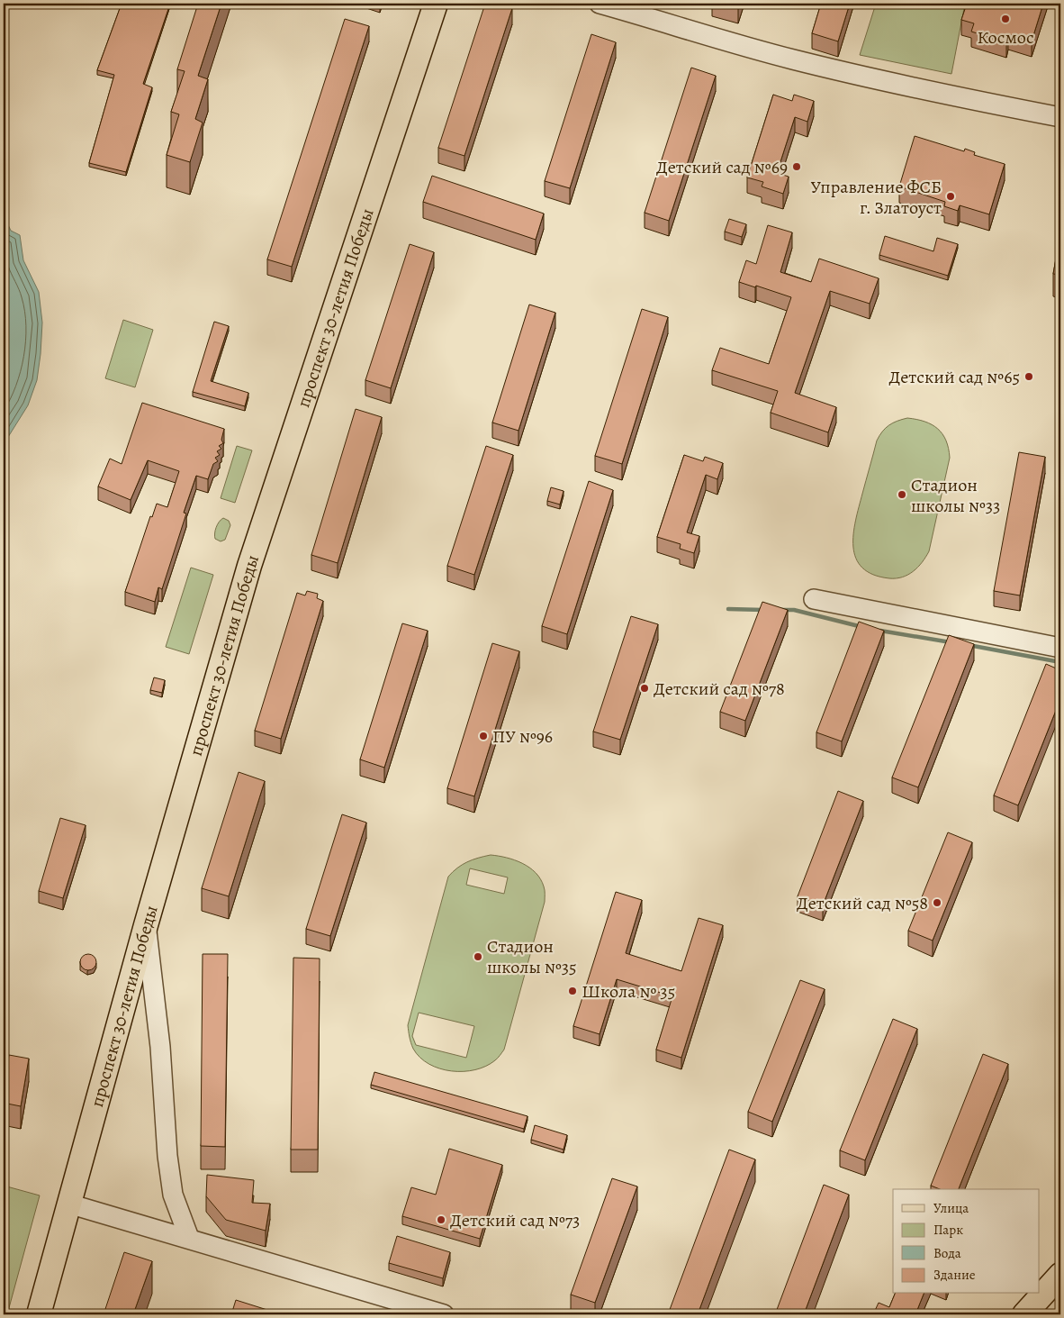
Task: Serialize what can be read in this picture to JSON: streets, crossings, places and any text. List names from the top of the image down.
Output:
{
  "streets": {
    "main road": ["проспект 30-летия Победы"]
  },
  "places": [
    "Космос",
    "Детский сад №69",
    "Управление ФСБ г. Златоуст",
    "Детский сад №65",
    "Стадион школы №33",
    "Детский сад №78",
    "ПУ №96",
    "Детский сад №58",
    "Стадион школы №35",
    "Школа № 35",
    "Детский сад №73"
  ],
  "legend": [
    "Улица",
    "Парк",
    "Вода",
    "Здание"
  ]
}
